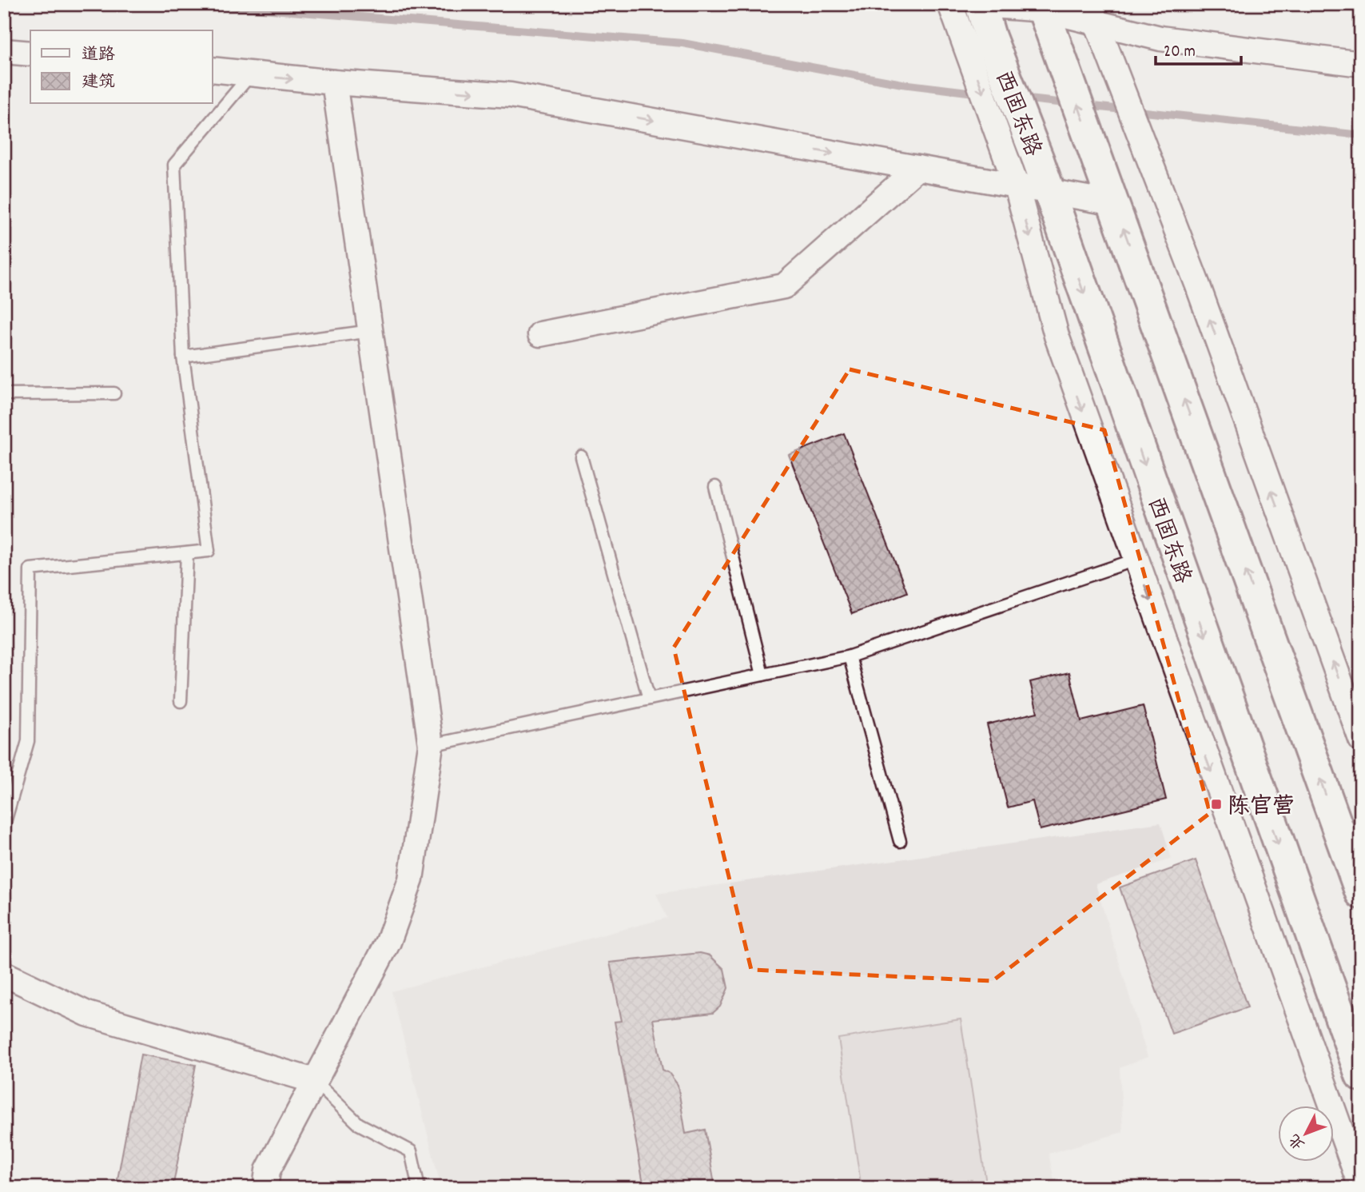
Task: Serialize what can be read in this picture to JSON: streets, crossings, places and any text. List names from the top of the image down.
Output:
{
  "streets": {
    "main road": ["西固东路"]
  },
  "places": {
    "transit": ["陈官营"]
  },
  "legend": ["道路", "建筑"],
  "scale_bar": "20 m",
  "north": "bottom left"
}
